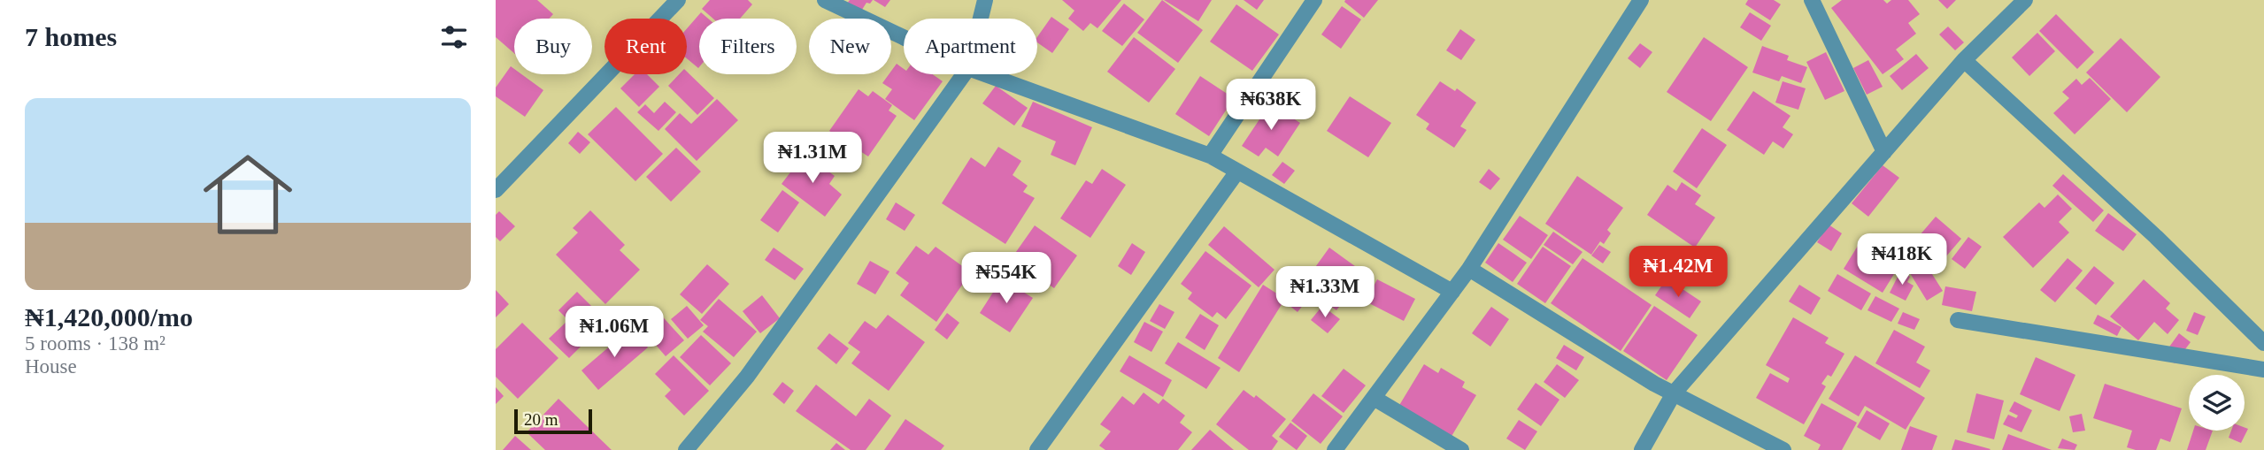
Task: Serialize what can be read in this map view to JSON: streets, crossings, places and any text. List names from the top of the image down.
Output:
{
  "scale_bar": "20 m",
  "page": {
    "heading": "7 homes",
    "chip": [
      "Buy",
      "Rent",
      "Filters",
      "New",
      "Apartment"
    ],
    "list": [
      {
        "name": "₦1,420,000/mo",
        "note": "5 rooms · 138 m² · House"
      }
    ],
    "price": [
      "₦638K",
      "₦1.31M",
      "₦418K",
      "₦1.42M",
      "₦554K",
      "₦1.33M",
      "₦1.06M"
    ],
    "scale": "20 m"
  }
}
